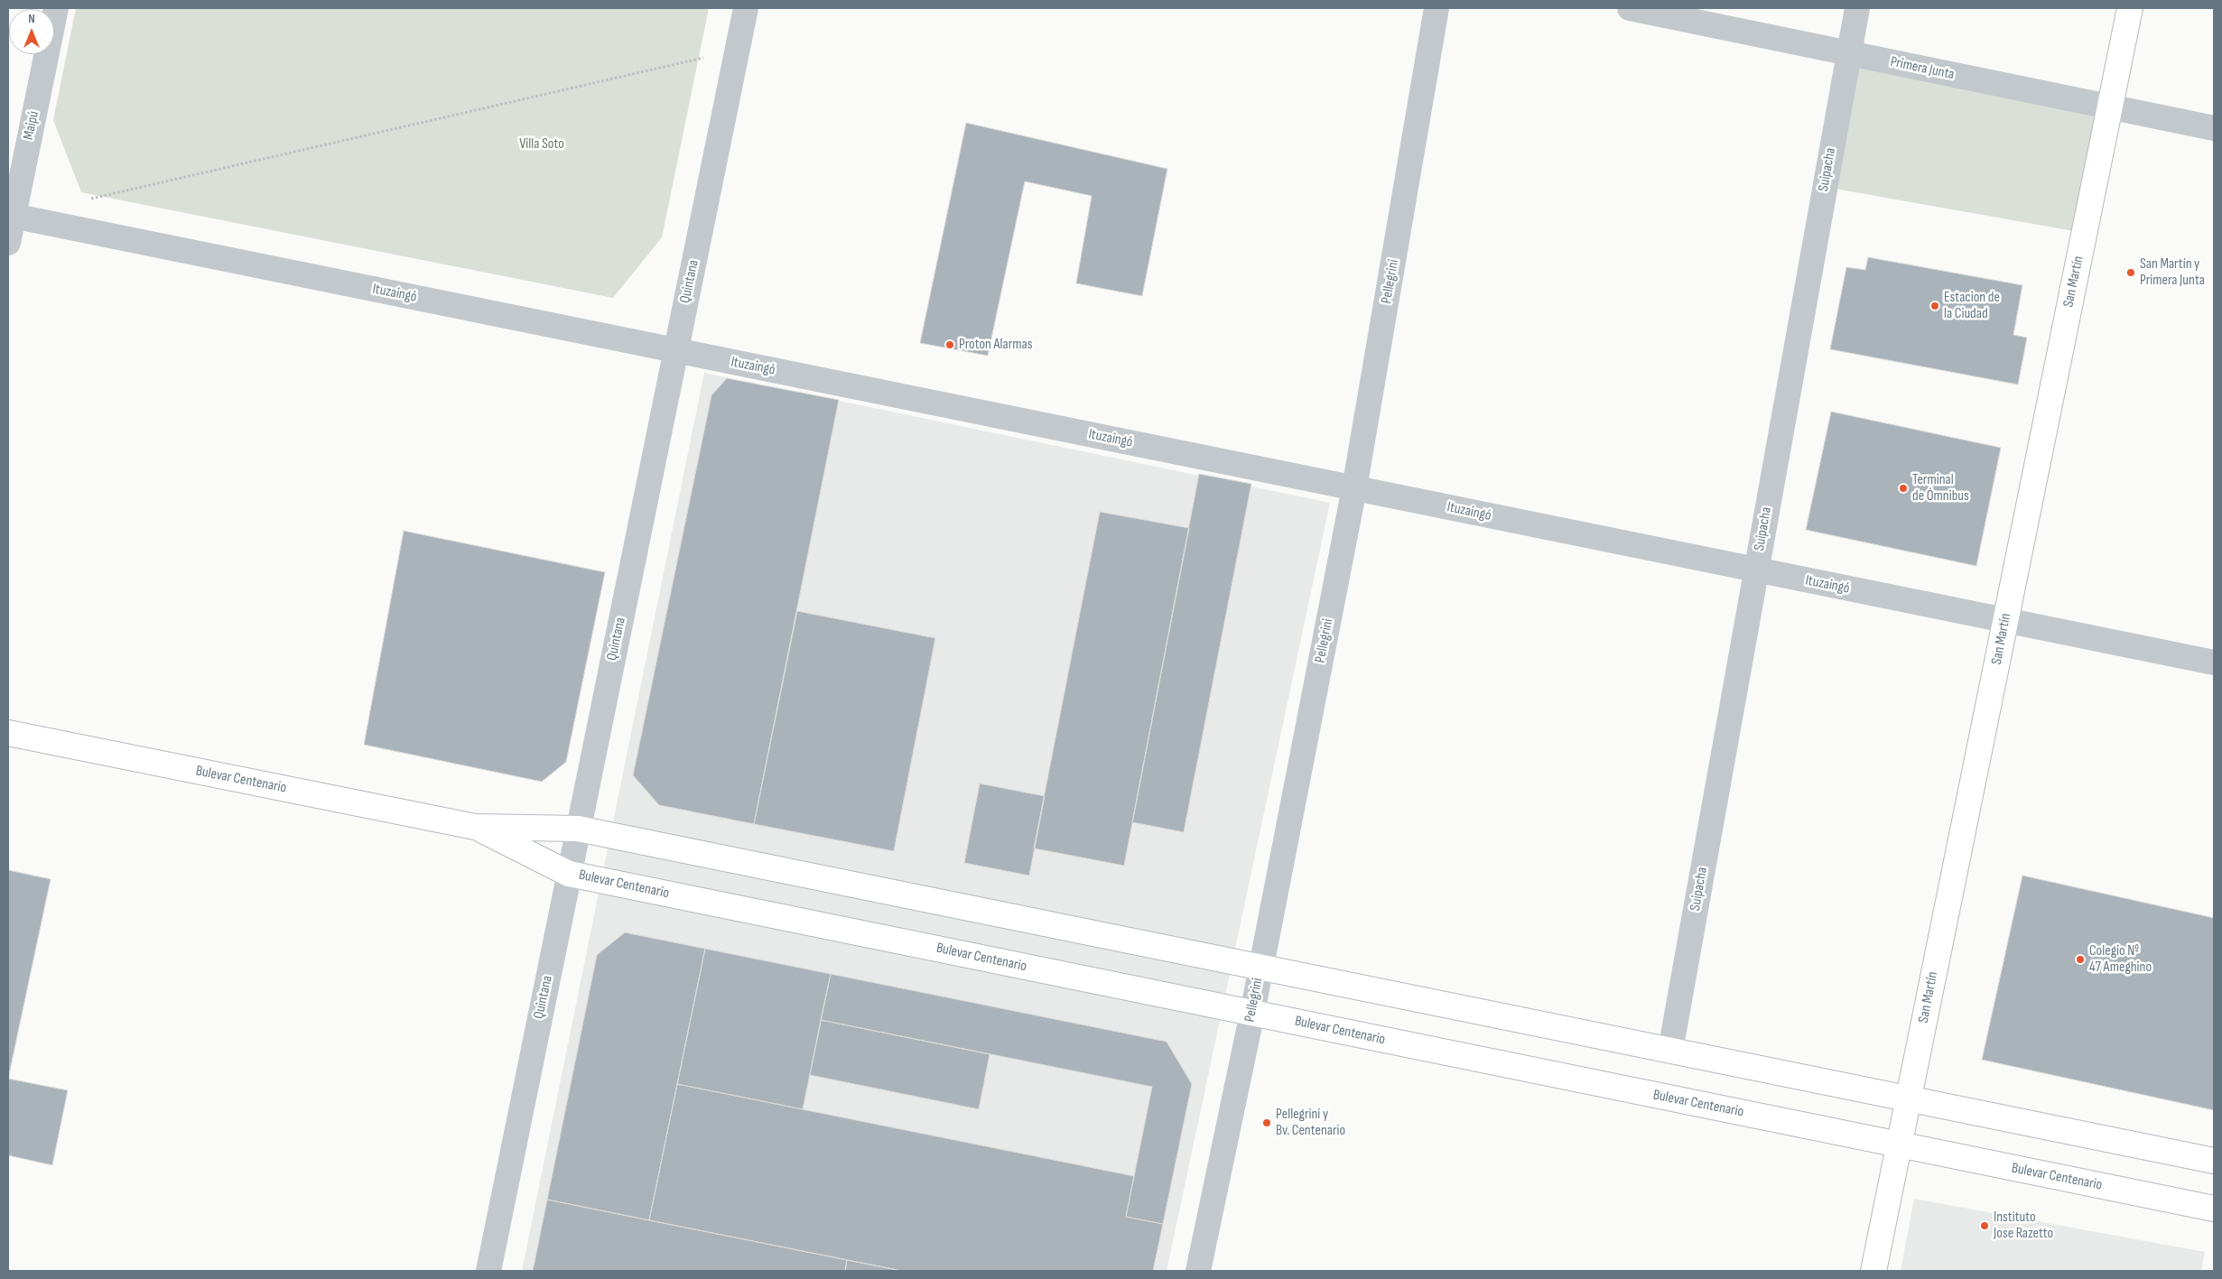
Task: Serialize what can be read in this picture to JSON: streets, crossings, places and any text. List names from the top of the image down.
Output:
{
  "streets": {
    "main road": ["San Martín", "Bulevar Centenario"],
    "street": [
      "Primera Junta",
      "Maipú",
      "Suipacha",
      "Quintana",
      "Pellegrini",
      "Ituzaingó"
    ]
  },
  "crossings": [
    ["Primera Junta", "Suipacha"],
    ["Primera Junta", "San Martín"],
    ["Maipú", "Ituzaingó"],
    ["Suipacha", "Ituzaingó"],
    ["Suipacha", "Bulevar Centenario"],
    ["Quintana", "Ituzaingó"],
    ["Quintana", "Bulevar Centenario"],
    ["Pellegrini", "Ituzaingó"],
    ["Pellegrini", "Bulevar Centenario"],
    ["San Martín", "Ituzaingó"],
    ["San Martín", "Bulevar Centenario"]
  ],
  "parks": ["Villa Soto"],
  "places": [
    "San Martín y Primera Junta",
    "Estacion de la Ciudad",
    "Proton Alarmas",
    "Terminal de Ómnibus",
    "Colegio Nº 47 Ameghino",
    "Pellegrini y Bv. Centenario",
    "Instituto Jose Razetto"
  ],
  "north": "top"
}
